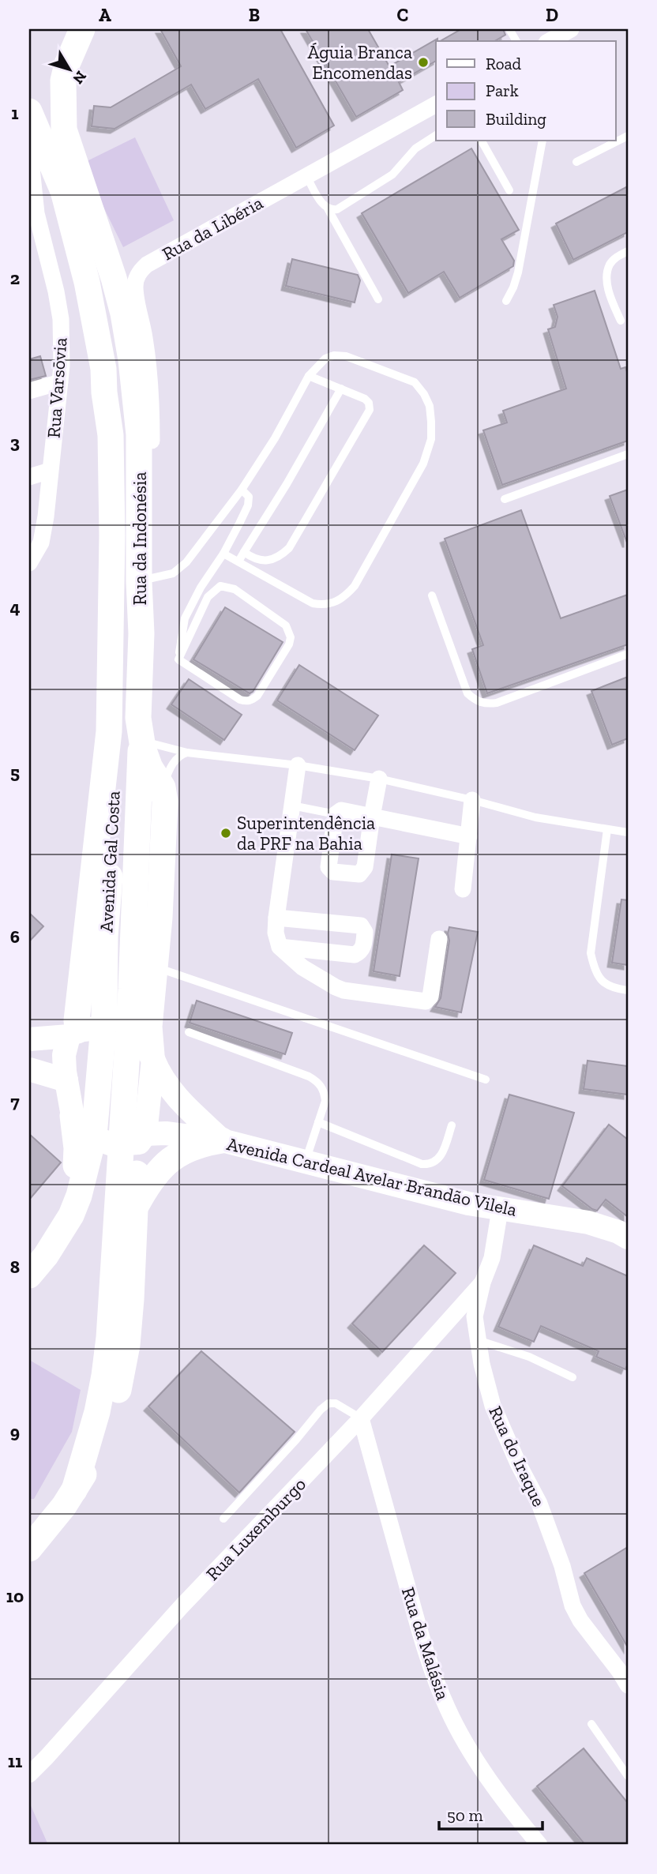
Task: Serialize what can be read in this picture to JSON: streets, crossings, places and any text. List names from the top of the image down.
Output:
{
  "streets": {
    "main road": ["Rua da Indonésia", "Avenida Gal Costa", "Avenida Cardeal Avelar Brandão Vilela"],
    "street": [
      "Rua da Libéria",
      "Rua Varsōvia",
      "Rua do Iraque",
      "Rua Luxemburgo",
      "Rua da Malásia"
    ]
  },
  "crossings": [
    ["Rua da Indonésia", "Avenida Gal Costa"],
    ["Rua da Indonésia", "Avenida Cardeal Avelar Brandão Vilela"],
    ["Avenida Gal Costa", "Avenida Cardeal Avelar Brandão Vilela"],
    ["Avenida Cardeal Avelar Brandão Vilela", "Rua do Iraque"],
    ["Rua do Iraque", "Rua Luxemburgo"],
    ["Rua Luxemburgo", "Rua da Malásia"]
  ],
  "places": ["Águia Branca Encomendas", "Superintendência da PRF na Bahia"],
  "legend": ["Road", "Park", "Building"],
  "scale_bar": "50 m",
  "north": "bottom right",
  "grid": {
    "columns": [
      "A",
      "B",
      "C",
      "D"
    ],
    "rows": [
      "1",
      "2",
      "3",
      "4",
      "5",
      "6",
      "7",
      "8",
      "9",
      "10",
      "11"
    ]
  }
}
